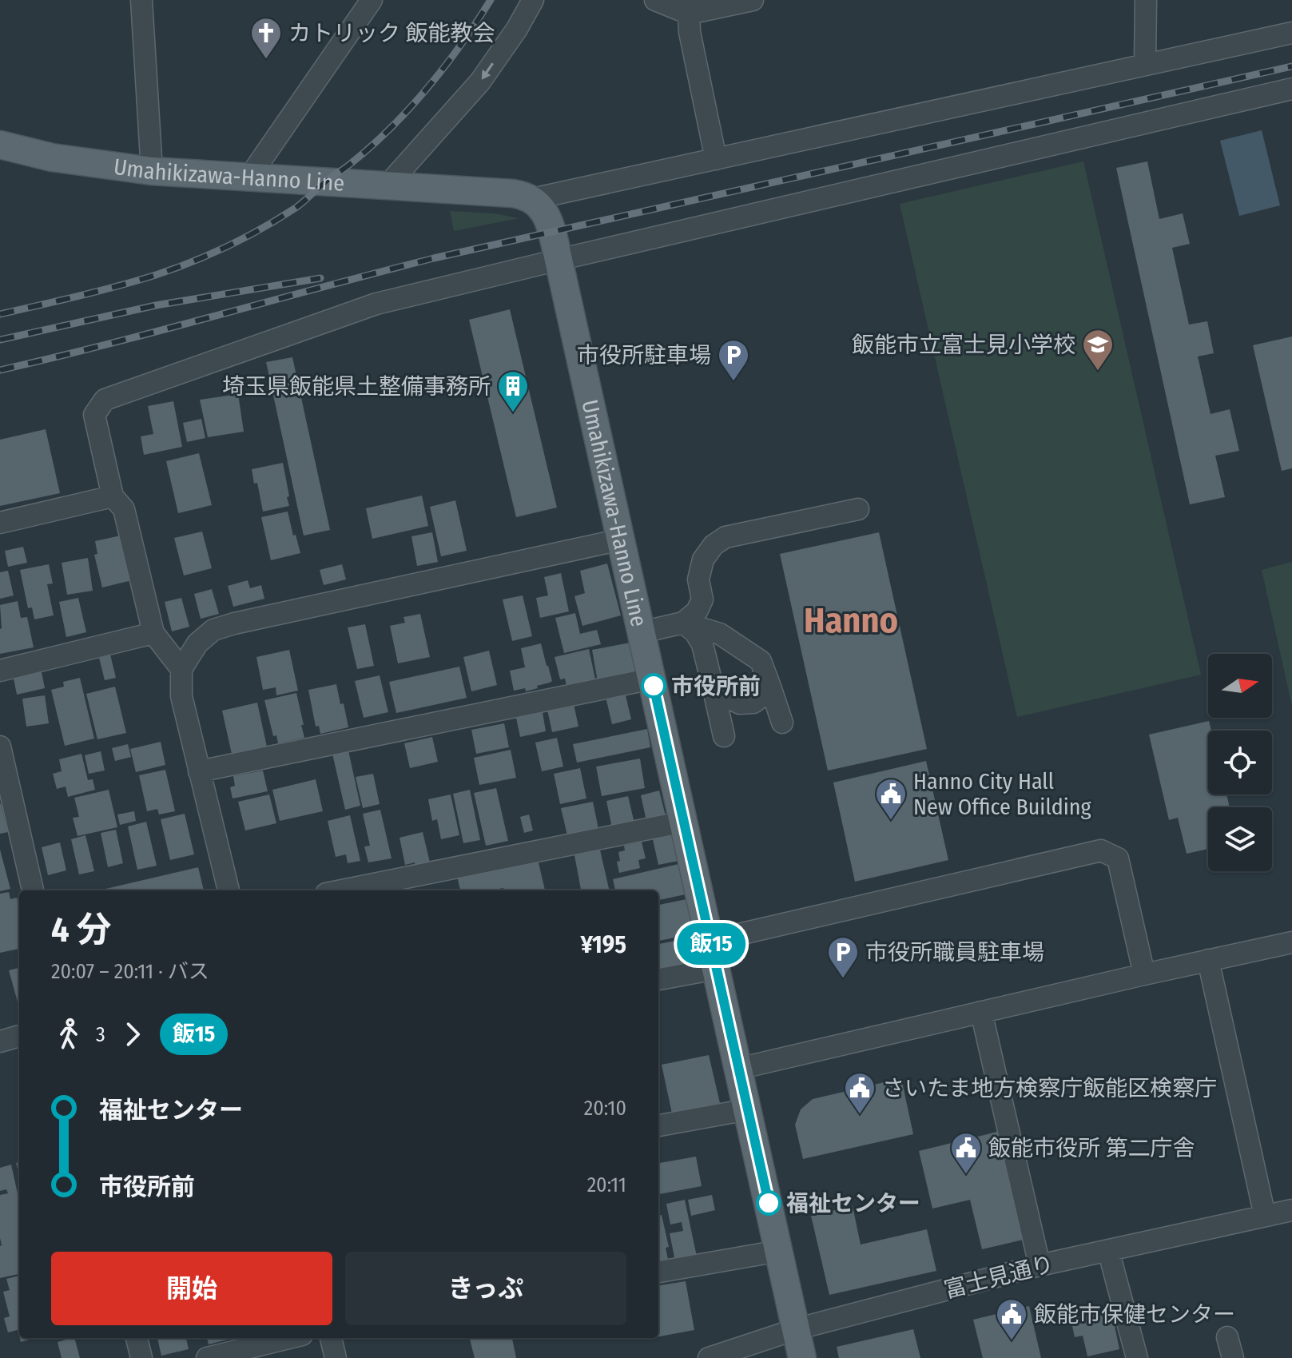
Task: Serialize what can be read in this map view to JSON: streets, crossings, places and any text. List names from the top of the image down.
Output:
{
  "streets": {
    "main road": ["Umahikizawa-Hanno Line"],
    "street": ["富士見通り"]
  },
  "crossings": [
    ["Umahikizawa-Hanno Line", "富士見通り"]
  ],
  "districts": ["Hanno"],
  "places": {
    "church": ["カトリック 飯能教会"],
    "school or university": ["飯能市立富士見小学校"],
    "parking": ["市役所駐車場", "市役所職員駐車場"],
    "building": ["埼玉県飯能県土整備事務所"],
    "other": ["市役所前", "福祉センター"],
    "public building": [
      "Hanno City Hall New Office Building",
      "さいたま地方検察庁飯能区検察庁",
      "飯能市役所 第二庁舎",
      "飯能市保健センター"
    ]
  },
  "lines": ["bus line 飯15"],
  "north": "right",
  "page": {
    "on_map": "飯15",
    "heading": ["4 分", "20:07 – 20:11 · バス", "¥195"],
    "legs": ["3", "飯15"],
    "list": [
      {
        "name": "福祉センター",
        "value": "20:10"
      },
      {
        "name": "市役所前",
        "value": "20:11"
      }
    ],
    "buttons": ["開始", "きっぷ"]
  }
}
